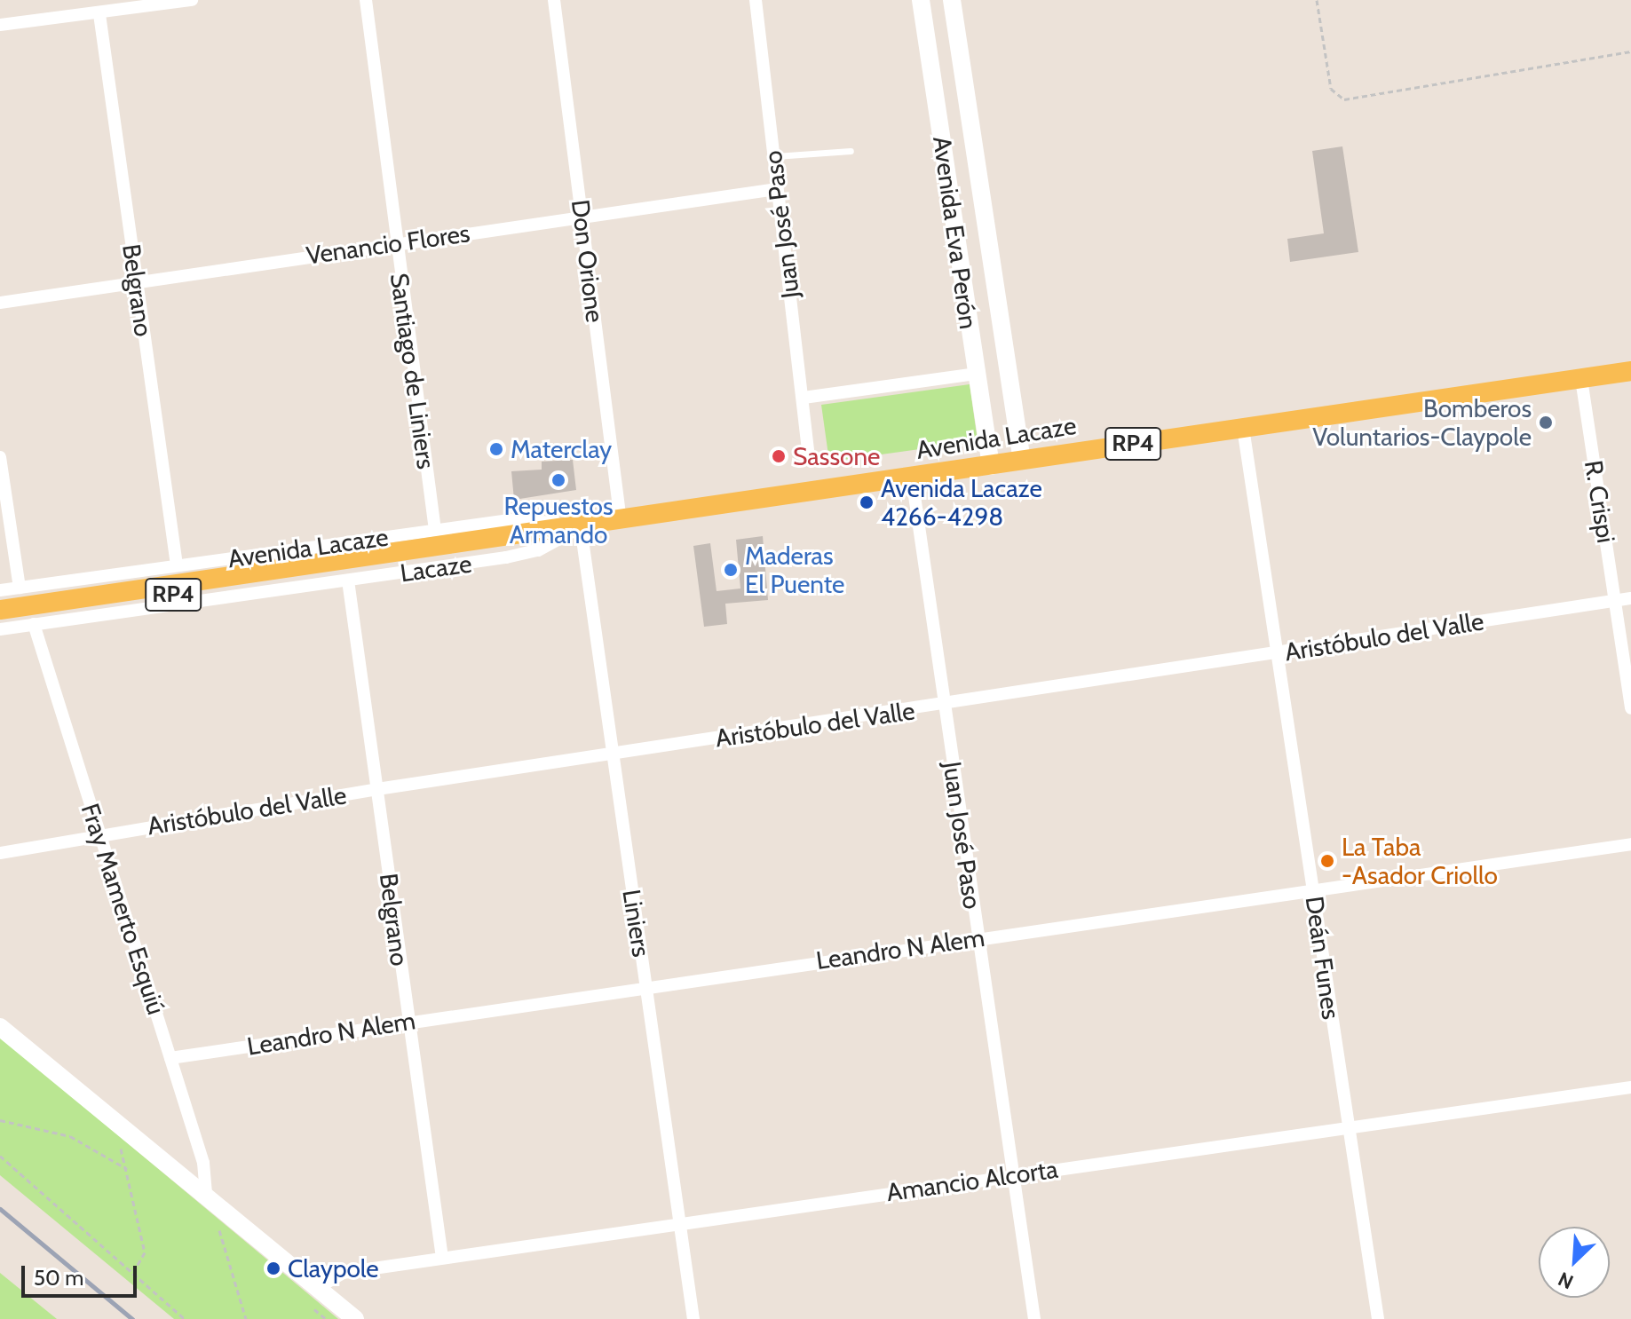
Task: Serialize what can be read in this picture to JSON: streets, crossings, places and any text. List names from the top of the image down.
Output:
{
  "streets": {
    "main road": ["Avenida Eva Perón", "Avenida Lacaze", "RP4"],
    "street": [
      "Juan José Paso",
      "Venancio Flores",
      "Don Orione",
      "Belgrano",
      "Santiago de Liniers",
      "R. Crispi",
      "Lacaze",
      "Aristóbulo del Valle",
      "Fray Mamerto Esquiú",
      "Liniers",
      "Leandro N Alem",
      "Deán Funes",
      "Amancio Alcorta"
    ]
  },
  "crossings": [
    ["Juan José Paso", "Venancio Flores"],
    ["Juan José Paso", "Avenida Lacaze"],
    ["Juan José Paso", "Aristóbulo del Valle"],
    ["Juan José Paso", "Leandro N Alem"],
    ["Juan José Paso", "Amancio Alcorta"],
    ["Avenida Eva Perón", "Avenida Lacaze"],
    ["Venancio Flores", "Don Orione"],
    ["Venancio Flores", "Belgrano"],
    ["Venancio Flores", "Santiago de Liniers"],
    ["Don Orione", "Avenida Lacaze"],
    ["Belgrano", "Avenida Lacaze"],
    ["Belgrano", "Lacaze"],
    ["Belgrano", "Aristóbulo del Valle"],
    ["Belgrano", "Leandro N Alem"],
    ["Belgrano", "Amancio Alcorta"],
    ["Santiago de Liniers", "Lacaze"],
    ["Avenida Lacaze", "R. Crispi"],
    ["Avenida Lacaze", "Lacaze"],
    ["Avenida Lacaze", "Liniers"],
    ["Avenida Lacaze", "Deán Funes"],
    ["R. Crispi", "Aristóbulo del Valle"],
    ["Lacaze", "Liniers"],
    ["Aristóbulo del Valle", "Fray Mamerto Esquiú"],
    ["Aristóbulo del Valle", "Liniers"],
    ["Aristóbulo del Valle", "Deán Funes"],
    ["Fray Mamerto Esquiú", "Leandro N Alem"],
    ["Liniers", "Leandro N Alem"],
    ["Liniers", "Amancio Alcorta"],
    ["Leandro N Alem", "Deán Funes"],
    ["Deán Funes", "Amancio Alcorta"]
  ],
  "places": [
    "Bomberos Voluntarios-Claypole",
    "Materclay",
    "Sassone",
    "Repuestos Armando",
    "Avenida Lacaze 4266-4298",
    "Maderas El Puente",
    "La Taba -Asador Criollo",
    "Claypole"
  ],
  "scale_bar": "50 m",
  "north": "bottom left"
}
